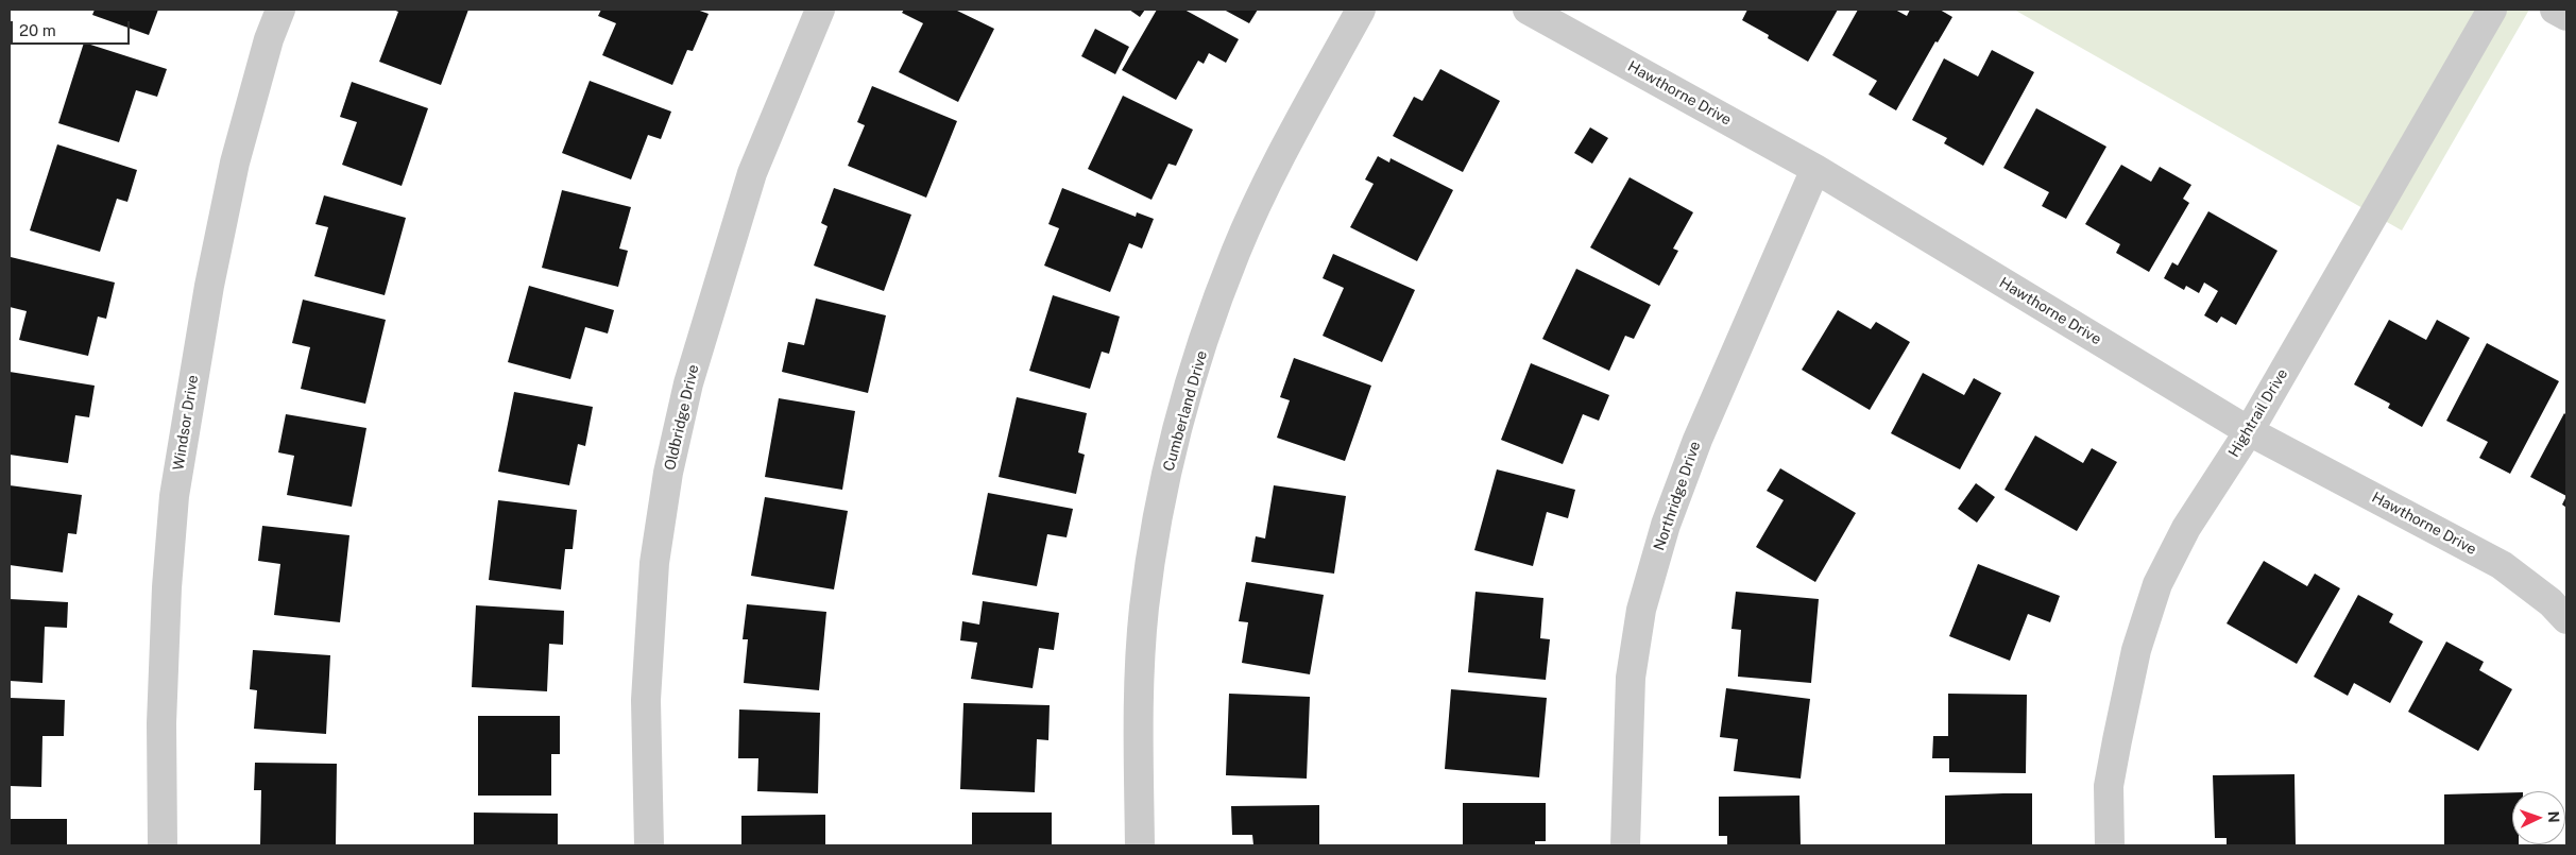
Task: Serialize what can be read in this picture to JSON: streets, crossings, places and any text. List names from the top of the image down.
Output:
{
  "streets": {
    "street": [
      "Hawthorne Drive",
      "Cumberland Drive",
      "Hightrail Drive",
      "Oldbridge Drive",
      "Windsor Drive",
      "Northridge Drive"
    ]
  },
  "crossings": [
    ["Hawthorne Drive", "Hightrail Drive"],
    ["Hawthorne Drive", "Northridge Drive"]
  ],
  "scale_bar": "20 m",
  "north": "right"
}
